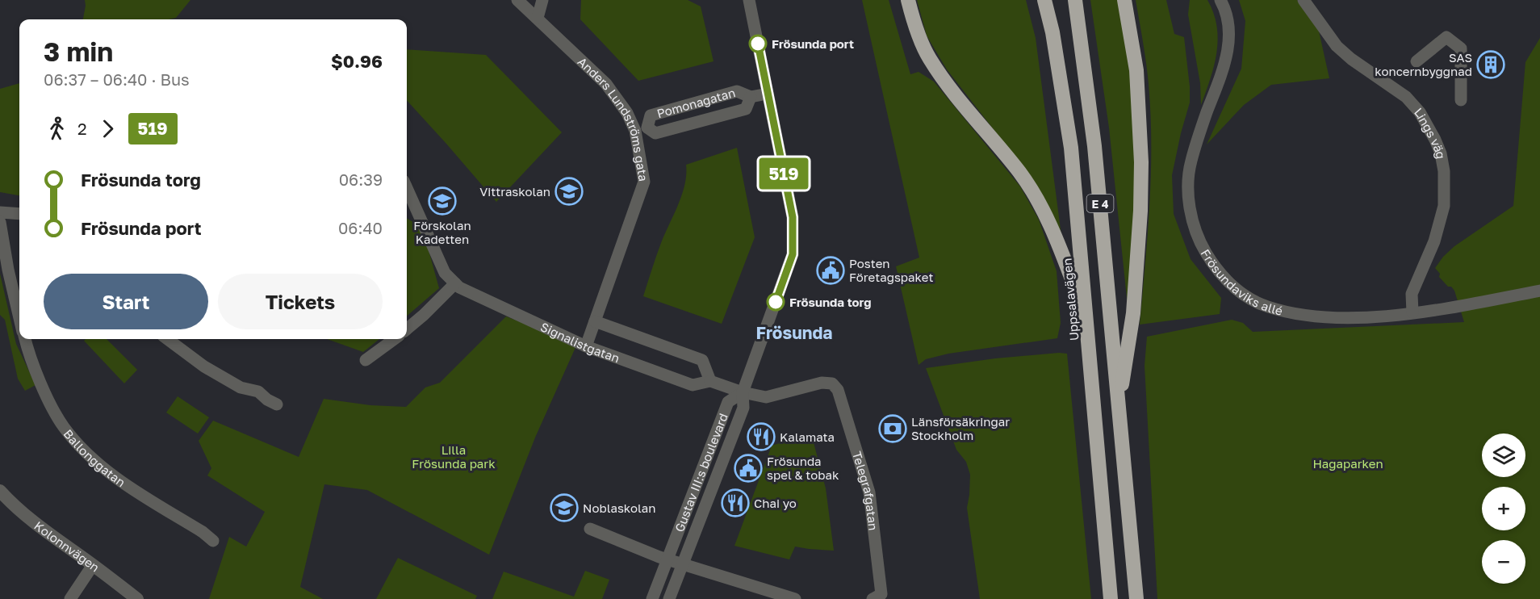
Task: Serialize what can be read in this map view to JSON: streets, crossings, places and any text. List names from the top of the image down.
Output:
{
  "streets": {
    "highway": ["E 4", "Uppsalavägen"],
    "street": [
      "Pomonagatan",
      "Anders Lundströms gata",
      "Lings väg",
      "Frösundaviks allé",
      "Signalistgatan",
      "Ballonggatan",
      "Gustav III:s boulevard",
      "Telegrafgatan",
      "Kolonnvägen"
    ]
  },
  "crossings": [
    ["Pomonagatan", "Anders Lundströms gata"],
    ["Pomonagatan", "Gustav III:s boulevard"],
    ["Anders Lundströms gata", "Signalistgatan"],
    ["Lings väg", "Frösundaviks allé"],
    ["Signalistgatan", "Gustav III:s boulevard"],
    ["Signalistgatan", "Telegrafgatan"]
  ],
  "districts": ["Frösunda"],
  "parks": ["Lilla Frösunda park", "Hagaparken"],
  "places": {
    "other": ["Frösunda port", "Frösunda torg"],
    "building": ["SAS koncernbyggnad"],
    "school or university": ["Vittraskolan", "Förskolan Kadetten", "Noblaskolan"],
    "public building": ["Posten Företagspaket", "Frösunda spel & tobak"],
    "bank": ["Länsförsäkringar Stockholm"],
    "restaurant": ["Kalamata", "Chai yo"]
  },
  "lines": ["bus line 519"],
  "page": {
    "on_map": "519",
    "heading": ["3 min", "06:37 – 06:40 · Bus", "$0.96"],
    "legs": ["2", "519"],
    "list": [
      {
        "name": "Frösunda torg",
        "value": "06:39"
      },
      {
        "name": "Frösunda port",
        "value": "06:40"
      }
    ],
    "buttons": ["Start", "Tickets"],
    "map_buttons": ["+", "−"]
  }
}
